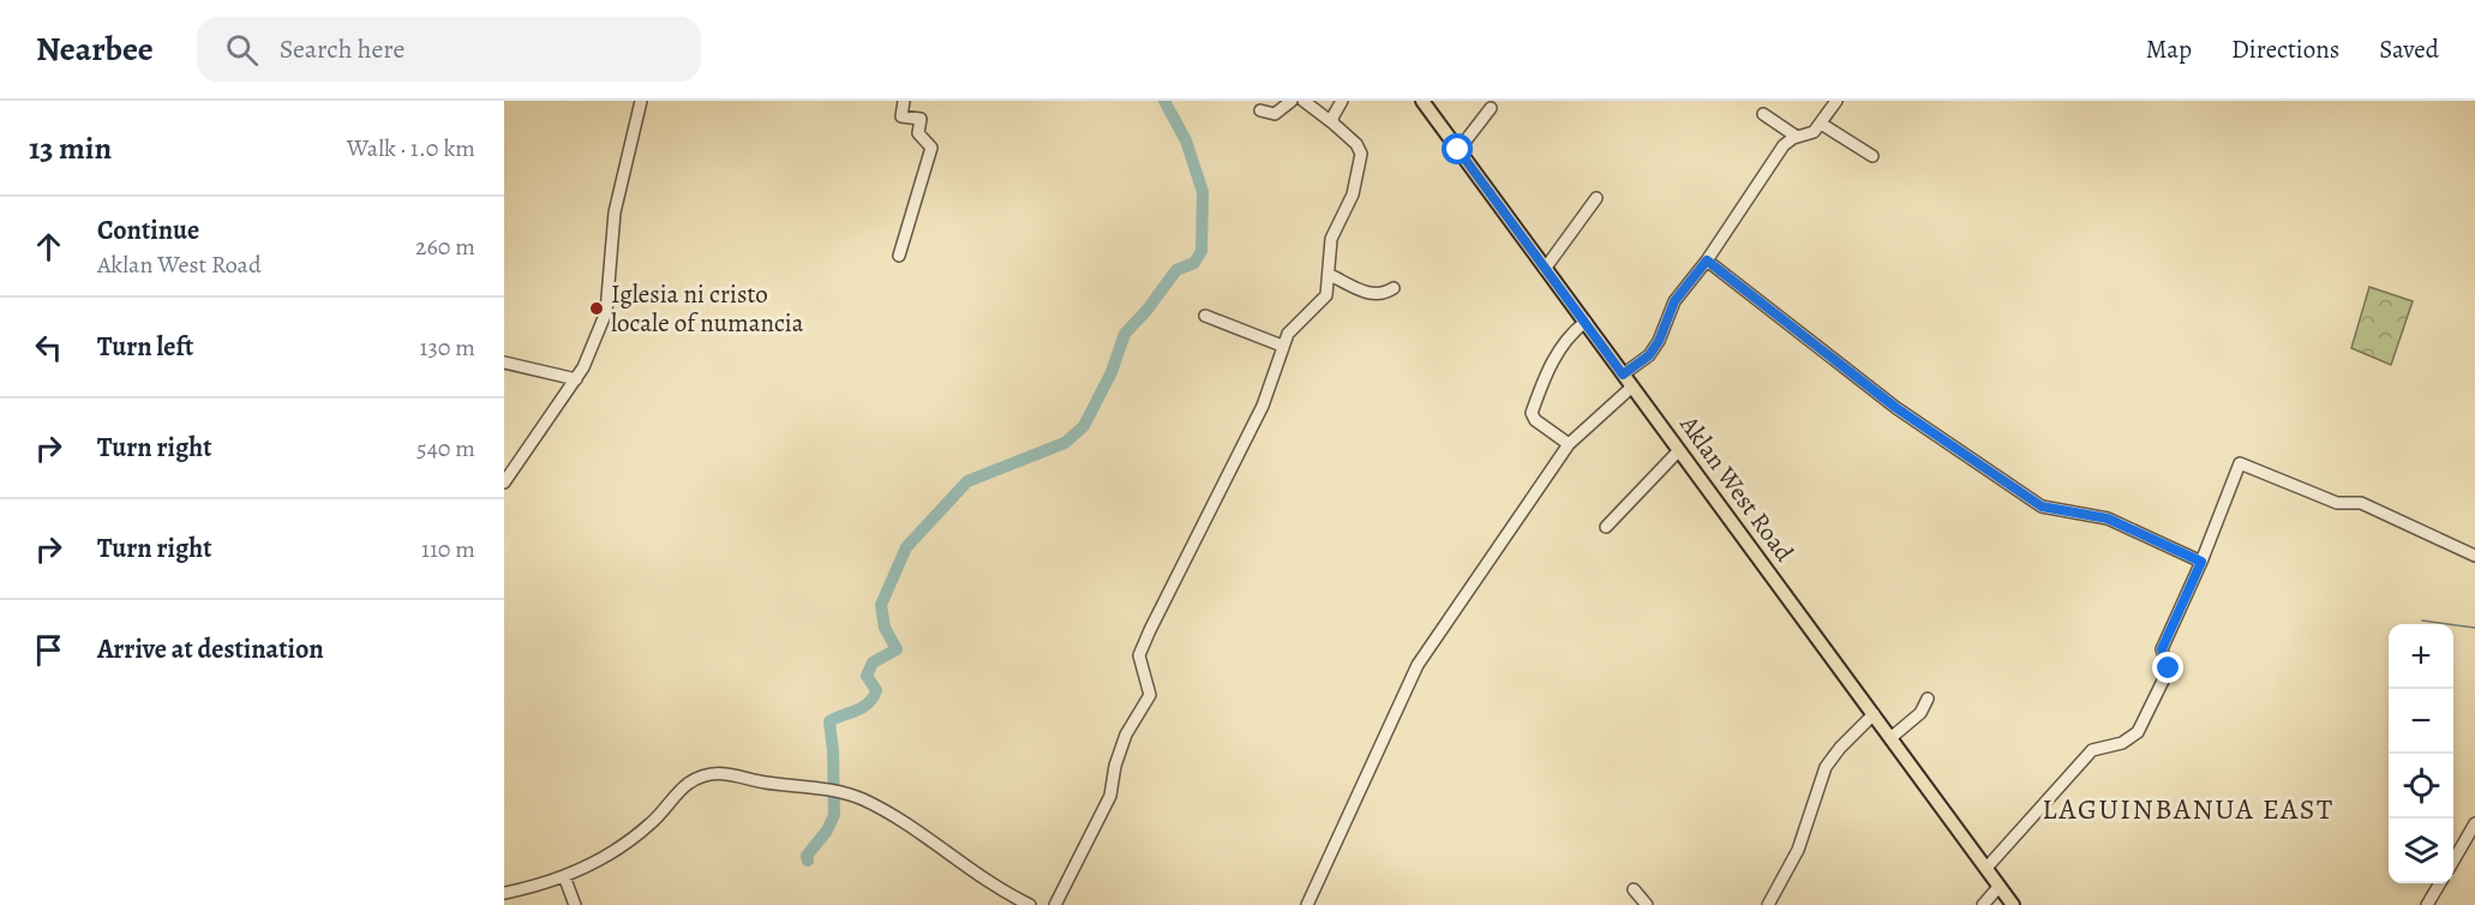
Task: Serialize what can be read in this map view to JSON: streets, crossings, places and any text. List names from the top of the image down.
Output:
{
  "streets": {
    "main road": ["Aklan West Road"]
  },
  "districts": ["LAGUINBANUA EAST"],
  "places": ["Iglesia ni cristo locale of numancia"],
  "page": {
    "header": "Nearbee",
    "search": "Search here",
    "nav": ["Map", "Directions", "Saved"],
    "heading": ["13 min", "Walk · 1.0 km"],
    "list": [
      ["Continue", "Aklan West Road", "260 m"],
      ["Turn left", "130 m"],
      ["Turn right", "540 m"],
      ["Turn right", "110 m"],
      "Arrive at destination"
    ],
    "map_buttons": ["+", "−"]
  }
}
